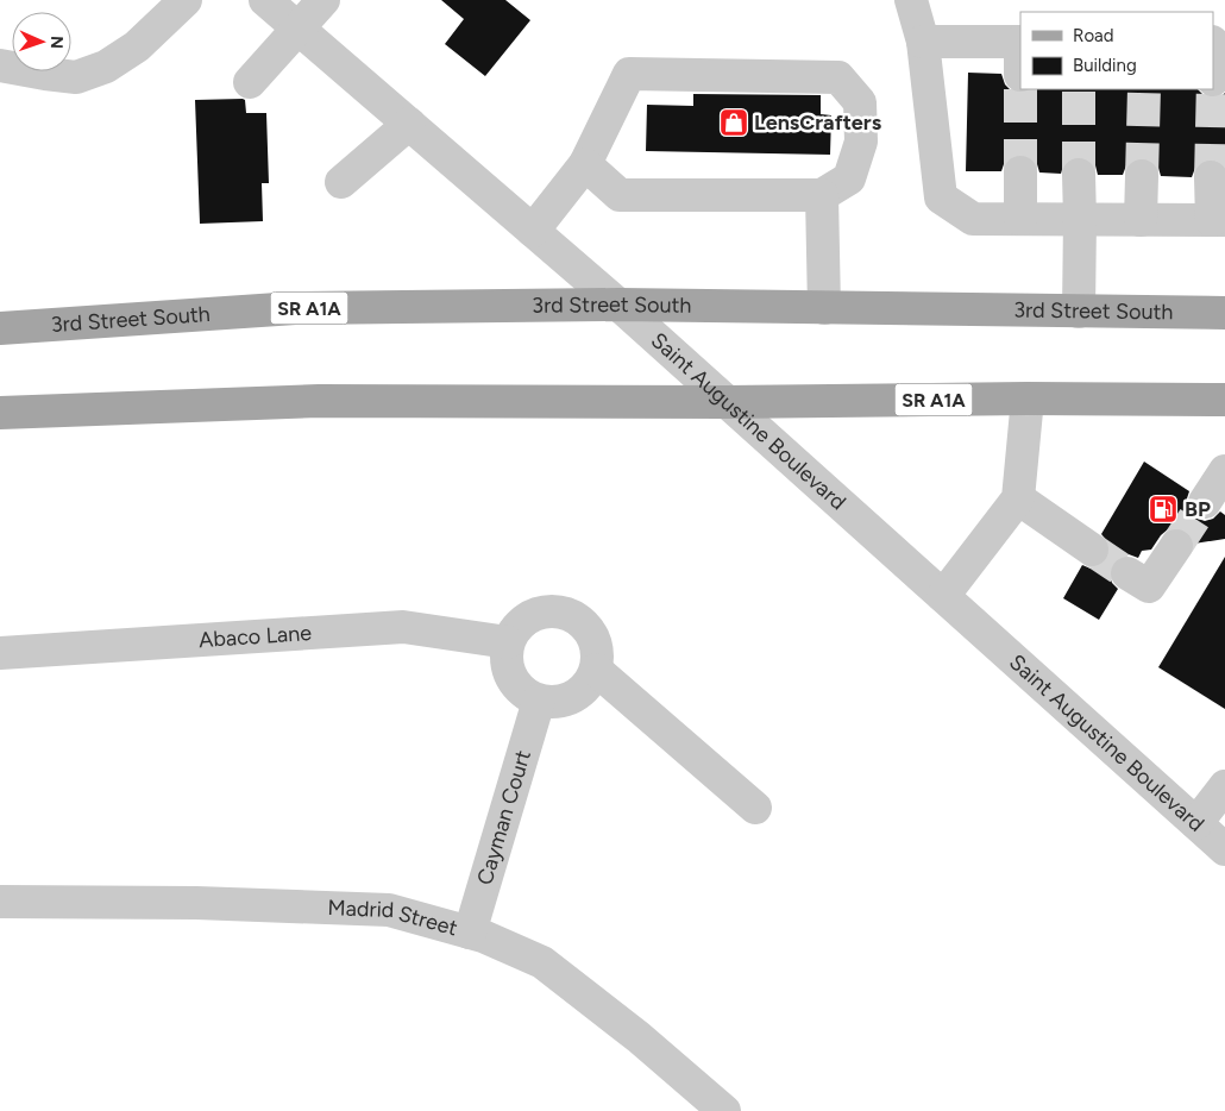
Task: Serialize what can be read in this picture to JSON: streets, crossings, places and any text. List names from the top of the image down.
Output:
{
  "streets": {
    "main road": ["3rd Street South", "SR A1A"],
    "street": [
      "Saint Augustine Boulevard",
      "Abaco Lane",
      "Cayman Court",
      "Madrid Street"
    ]
  },
  "crossings": [
    ["3rd Street South", "Saint Augustine Boulevard"],
    ["SR A1A", "Saint Augustine Boulevard"],
    ["Abaco Lane", "Cayman Court"],
    ["Cayman Court", "Madrid Street"]
  ],
  "places": {
    "shop": ["LensCrafters"],
    "fuel station": ["BP"]
  },
  "legend": ["Road", "Building"],
  "north": "right"
}
